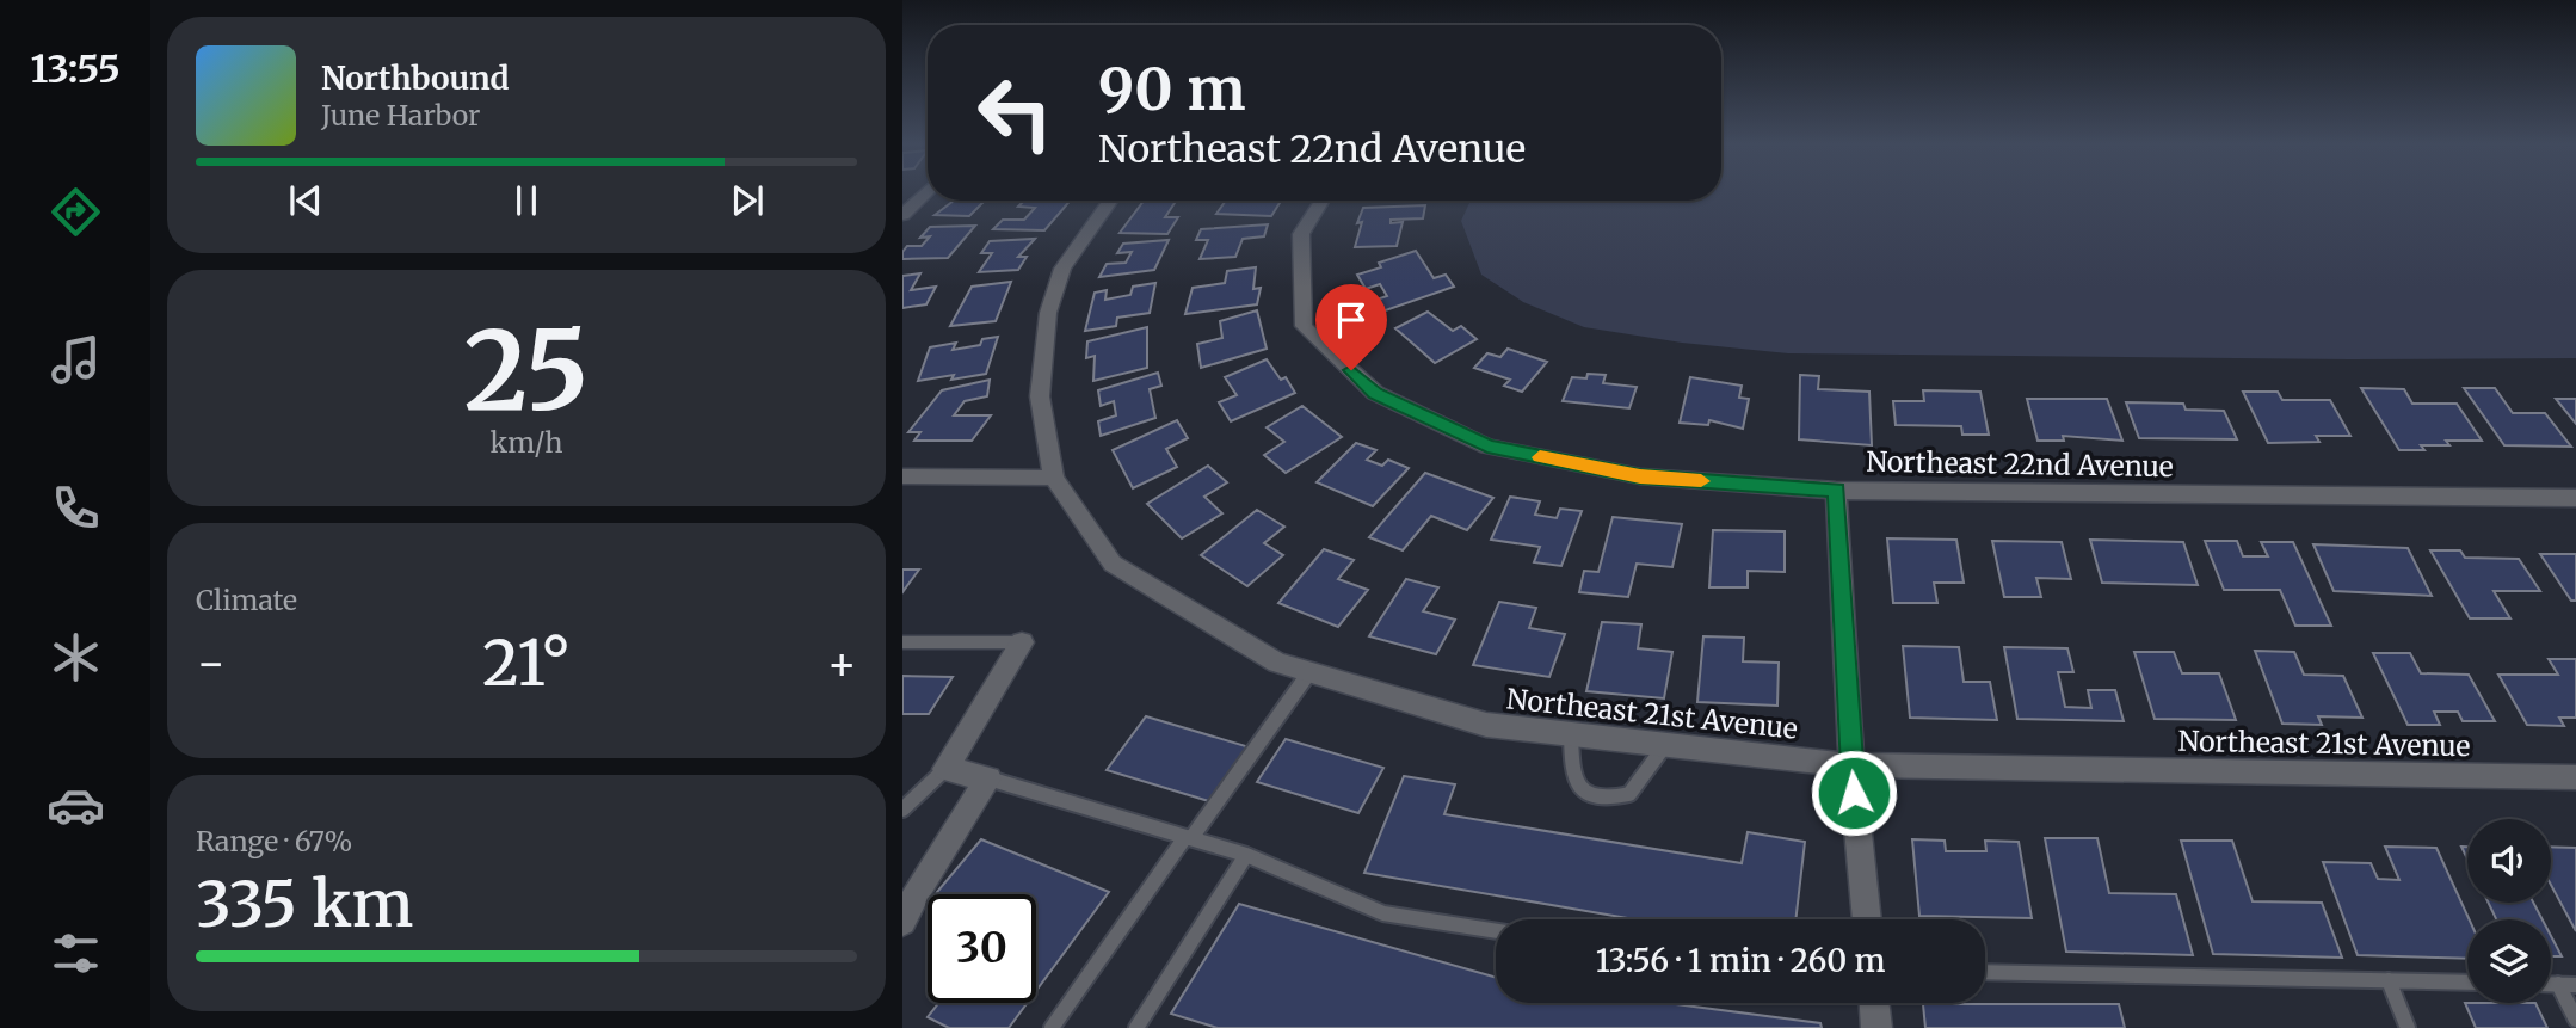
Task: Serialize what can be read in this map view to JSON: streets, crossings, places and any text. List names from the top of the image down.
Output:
{
  "streets": {
    "street": ["Northeast 22nd Avenue", "Northeast 21st Avenue"]
  },
  "page": {
    "tabs": "13:55",
    "turn": ["90 m", "Northeast 22nd Avenue"],
    "song": ["Northbound", "June Harbor"],
    "tile": [
      ["25", "km/h"],
      "Climate",
      ["Range · 67%", "335 km"]
    ],
    "heat": ["−", "21°", "+"],
    "limit": "30",
    "trip": "13:56 · 1 min · 260 m"
  }
}
